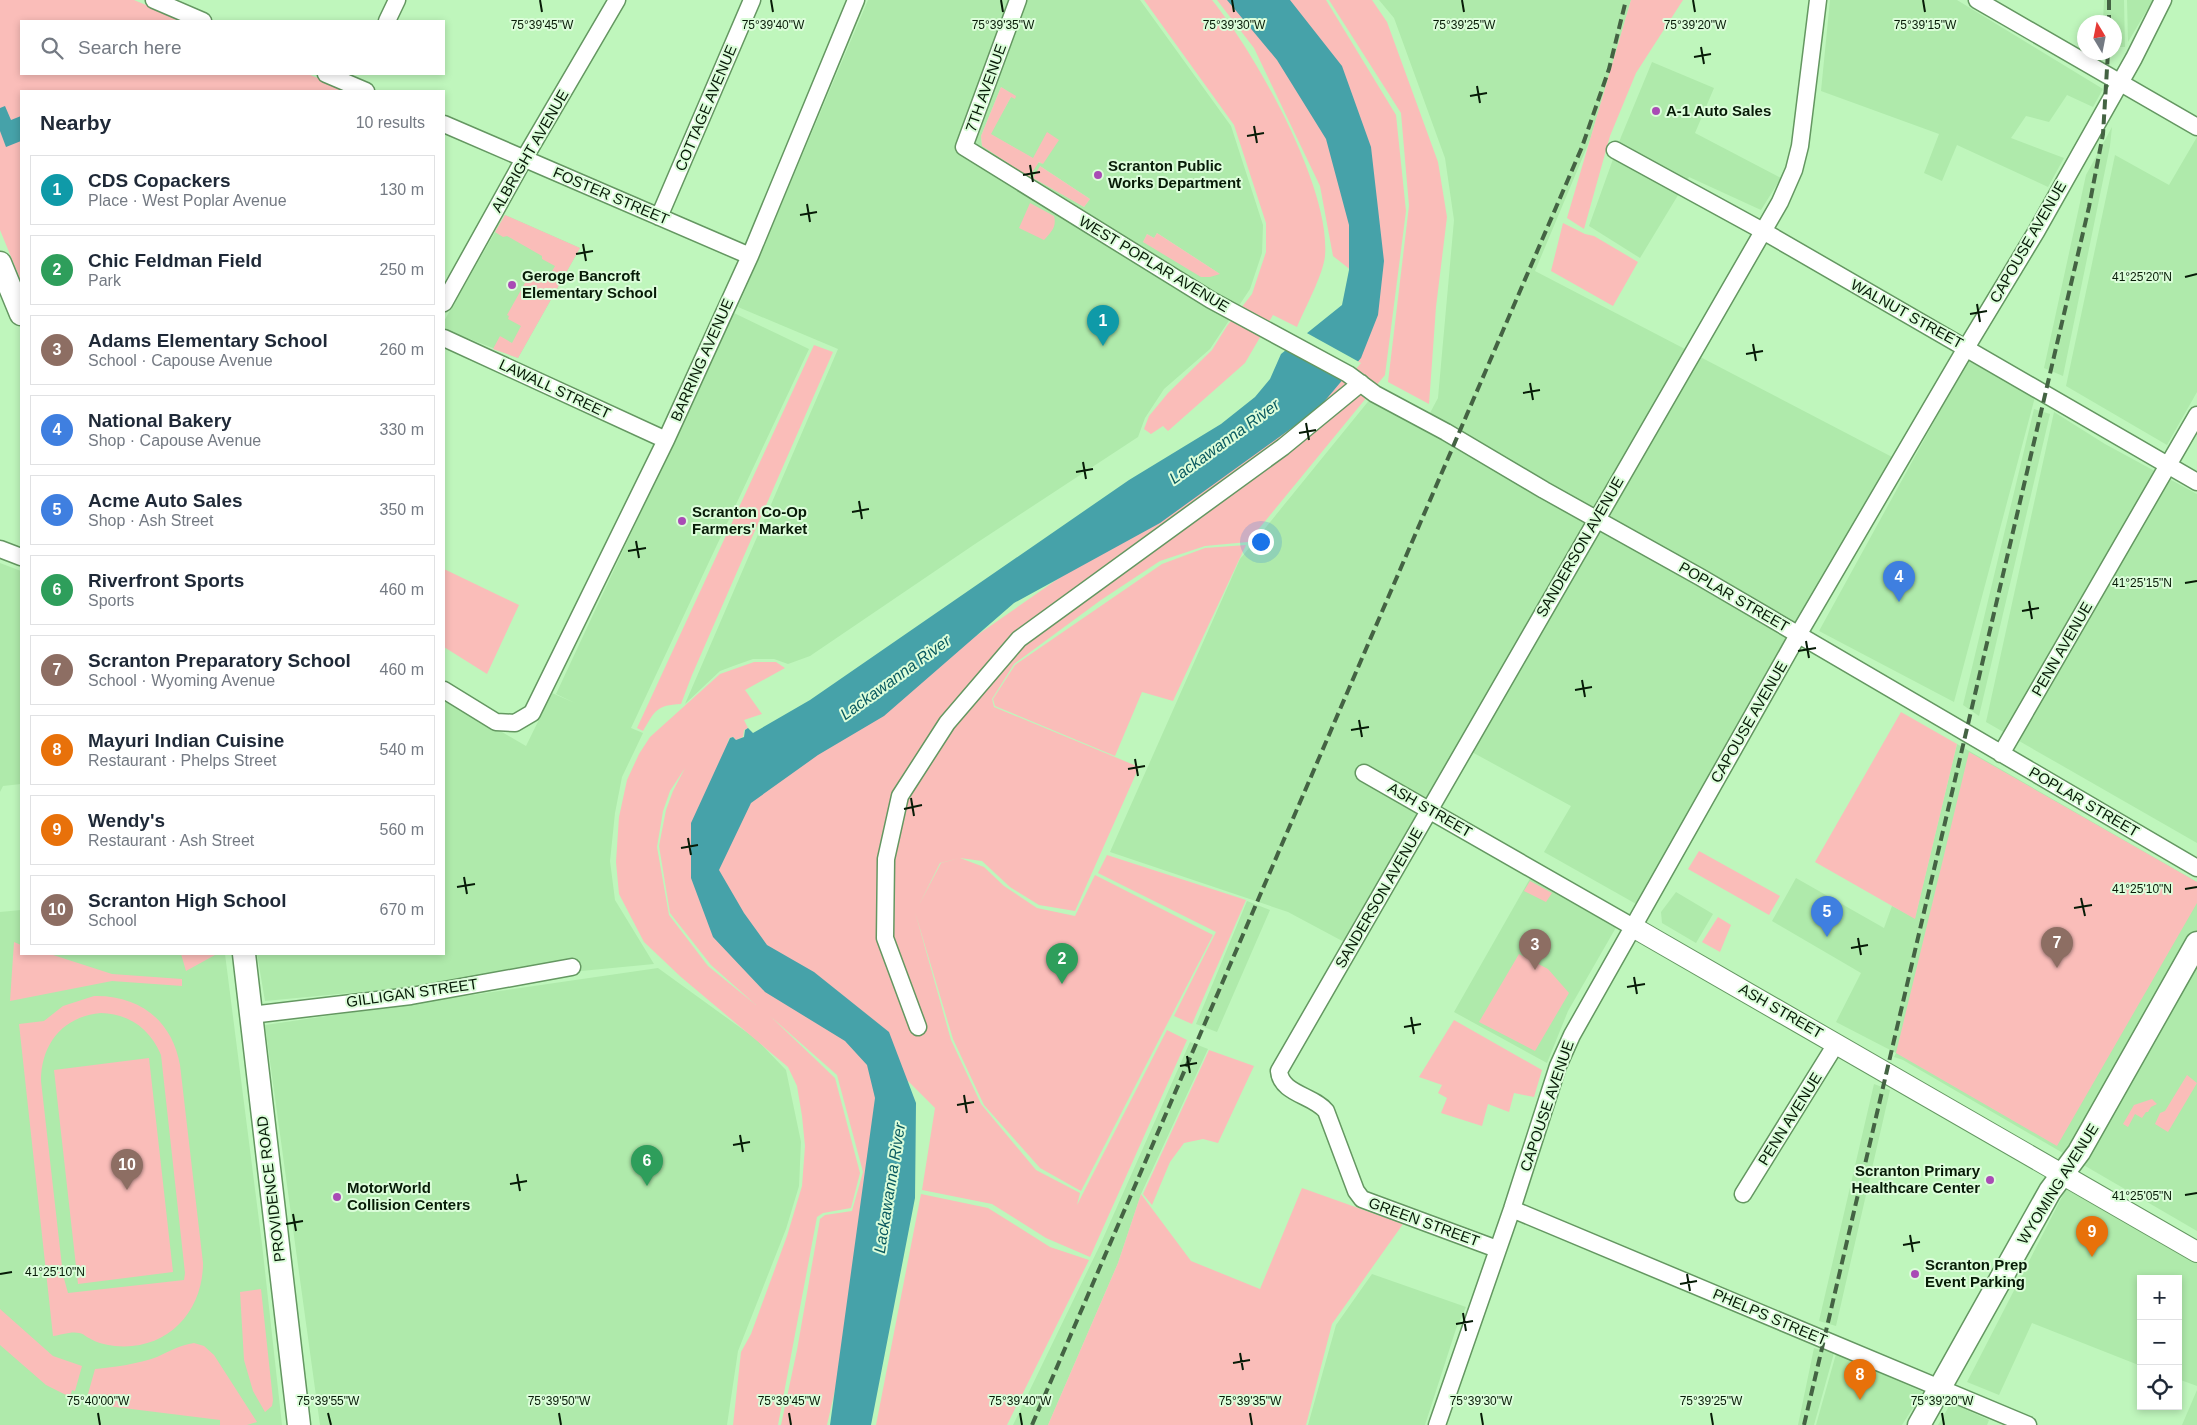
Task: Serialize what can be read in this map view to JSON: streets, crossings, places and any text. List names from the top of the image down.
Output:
{
  "streets": {
    "main road": ["WYOMING AVENUE", "PROVIDENCE ROAD"],
    "street": [
      "7TH AVENUE",
      "COTTAGE AVENUE",
      "ALBRIGHT AVENUE",
      "FOSTER STREET",
      "CAPOUSE AVENUE",
      "WEST POPLAR AVENUE",
      "WALNUT STREET",
      "BARRING AVENUE",
      "LAWALL STREET",
      "SANDERSON AVENUE",
      "POPLAR STREET",
      "PENN AVENUE",
      "ASH STREET",
      "GILLIGAN STREET",
      "GREEN STREET",
      "PHELPS STREET"
    ]
  },
  "crossings": [
    ["7TH AVENUE", "WEST POPLAR AVENUE"],
    ["COTTAGE AVENUE", "FOSTER STREET"],
    ["ALBRIGHT AVENUE", "FOSTER STREET"],
    ["FOSTER STREET", "BARRING AVENUE"],
    ["CAPOUSE AVENUE", "WALNUT STREET"],
    ["CAPOUSE AVENUE", "POPLAR STREET"],
    ["CAPOUSE AVENUE", "ASH STREET"],
    ["CAPOUSE AVENUE", "GREEN STREET"],
    ["CAPOUSE AVENUE", "PHELPS STREET"],
    ["WEST POPLAR AVENUE", "POPLAR STREET"],
    ["WALNUT STREET", "SANDERSON AVENUE"],
    ["WALNUT STREET", "PENN AVENUE"],
    ["BARRING AVENUE", "LAWALL STREET"],
    ["SANDERSON AVENUE", "POPLAR STREET"],
    ["SANDERSON AVENUE", "ASH STREET"],
    ["SANDERSON AVENUE", "GREEN STREET"],
    ["POPLAR STREET", "PENN AVENUE"],
    ["PENN AVENUE", "ASH STREET"],
    ["ASH STREET", "WYOMING AVENUE"],
    ["GILLIGAN STREET", "PROVIDENCE ROAD"],
    ["WYOMING AVENUE", "PHELPS STREET"]
  ],
  "water": ["Lackawanna River"],
  "places": [
    "A-1 Auto Sales",
    "Scranton Public Works Department",
    "Geroge Bancroft Elementary School",
    "Scranton Co-Op Farmers' Market",
    "Scranton Primary Healthcare Center",
    "MotorWorld Collision Centers",
    "Scranton Prep Event Parking"
  ],
  "north": "top",
  "page": {
    "search": "Search here",
    "heading": ["Nearby", "10 results"],
    "list": [
      {
        "mark": "1",
        "name": "CDS Copackers",
        "note": "Place · West Poplar Avenue",
        "value": "130 m"
      },
      {
        "mark": "2",
        "name": "Chic Feldman Field",
        "note": "Park",
        "value": "250 m"
      },
      {
        "mark": "3",
        "name": "Adams Elementary School",
        "note": "School · Capouse Avenue",
        "value": "260 m"
      },
      {
        "mark": "4",
        "name": "National Bakery",
        "note": "Shop · Capouse Avenue",
        "value": "330 m"
      },
      {
        "mark": "5",
        "name": "Acme Auto Sales",
        "note": "Shop · Ash Street",
        "value": "350 m"
      },
      {
        "mark": "6",
        "name": "Riverfront Sports",
        "note": "Sports",
        "value": "460 m"
      },
      {
        "mark": "7",
        "name": "Scranton Preparatory School",
        "note": "School · Wyoming Avenue",
        "value": "460 m"
      },
      {
        "mark": "8",
        "name": "Mayuri Indian Cuisine",
        "note": "Restaurant · Phelps Street",
        "value": "540 m"
      },
      {
        "mark": "9",
        "name": "Wendy's",
        "note": "Restaurant · Ash Street",
        "value": "560 m"
      },
      {
        "mark": "10",
        "name": "Scranton High School",
        "note": "School",
        "value": "670 m"
      }
    ],
    "pins": [
      "1",
      "4",
      "5",
      "7",
      "3",
      "2",
      "6",
      "10",
      "9",
      "8"
    ],
    "map_buttons": ["+", "−"]
  },
  "coordinates": [
    "75°39'45\"W",
    "75°39'40\"W",
    "75°39'35\"W",
    "75°39'30\"W",
    "75°39'25\"W",
    "75°39'20\"W",
    "75°39'15\"W",
    "41°25'20\"N",
    "41°25'15\"N",
    "41°25'10\"N",
    "41°25'05\"N",
    "75°40'00\"W",
    "75°39'55\"W",
    "75°39'50\"W"
  ]
}
